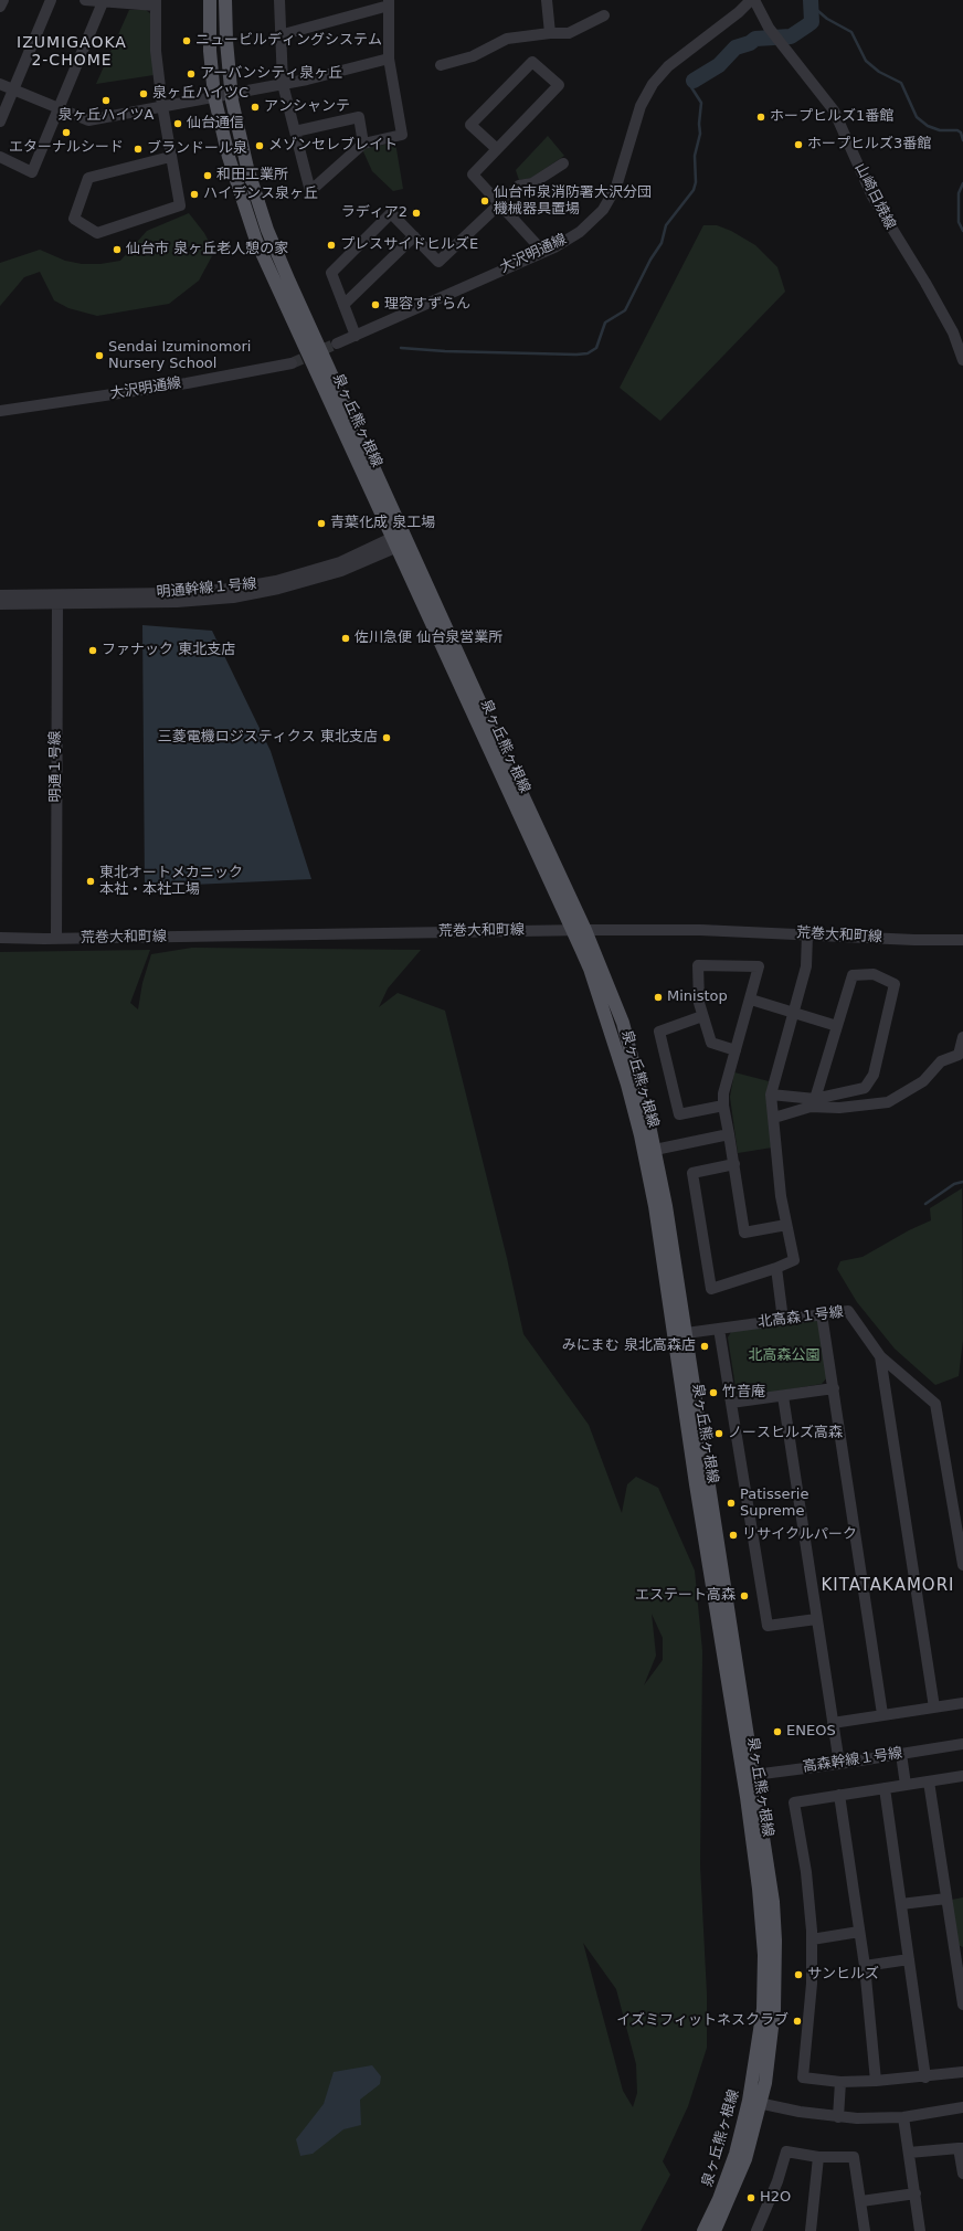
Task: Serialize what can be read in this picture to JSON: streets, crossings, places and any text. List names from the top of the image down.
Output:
{
  "streets": {
    "main road": ["泉ヶ丘熊ヶ根線"],
    "street": [
      "山崎日焼線",
      "大沢明通線",
      "明通１号線",
      "荒巻大和町線",
      "北高森１号線",
      "高森幹線１号線"
    ]
  },
  "crossings": [
    ["泉ヶ丘熊ヶ根線", "荒巻大和町線"],
    ["泉ヶ丘熊ヶ根線", "北高森１号線"],
    ["泉ヶ丘熊ヶ根線", "高森幹線１号線"],
    ["明通１号線", "荒巻大和町線"]
  ],
  "districts": ["IZUMIGAOKA 2-CHOME", "KITATAKAMORI"],
  "parks": ["北高森公園"],
  "places": [
    "ニュービルディングシステム",
    "アーバンシティ泉ヶ丘",
    "泉ヶ丘ハイツC",
    "泉ヶ丘ハイツA",
    "アンシャンテ",
    "ホープヒルズ1番館",
    "仙台通信",
    "エターナルシード",
    "ホープヒルズ3番館",
    "メゾンセレブレイト",
    "ブランドール泉",
    "和田工業所",
    "ハイデンス泉ヶ丘",
    "仙台市泉消防署大沢分団 機械器具置場",
    "ラディア2",
    "プレスサイドヒルズE",
    "仙台市 泉ヶ丘老人憩の家",
    "理容すずらん",
    "Sendai Izuminomori Nursery School",
    "青葉化成 泉工場",
    "佐川急便 仙台泉営業所",
    "ファナック 東北支店",
    "三菱電機ロジスティクス 東北支店",
    "東北オートメカニック 本社・本社工場",
    "Ministop",
    "みにまむ 泉北高森店",
    "竹音庵",
    "ノースヒルズ高森",
    "Patisserie Supreme",
    "リサイクルパーク",
    "エステート高森",
    "ENEOS",
    "サンヒルズ",
    "イズミフィットネスクラブ",
    "H2O"
  ]
}
